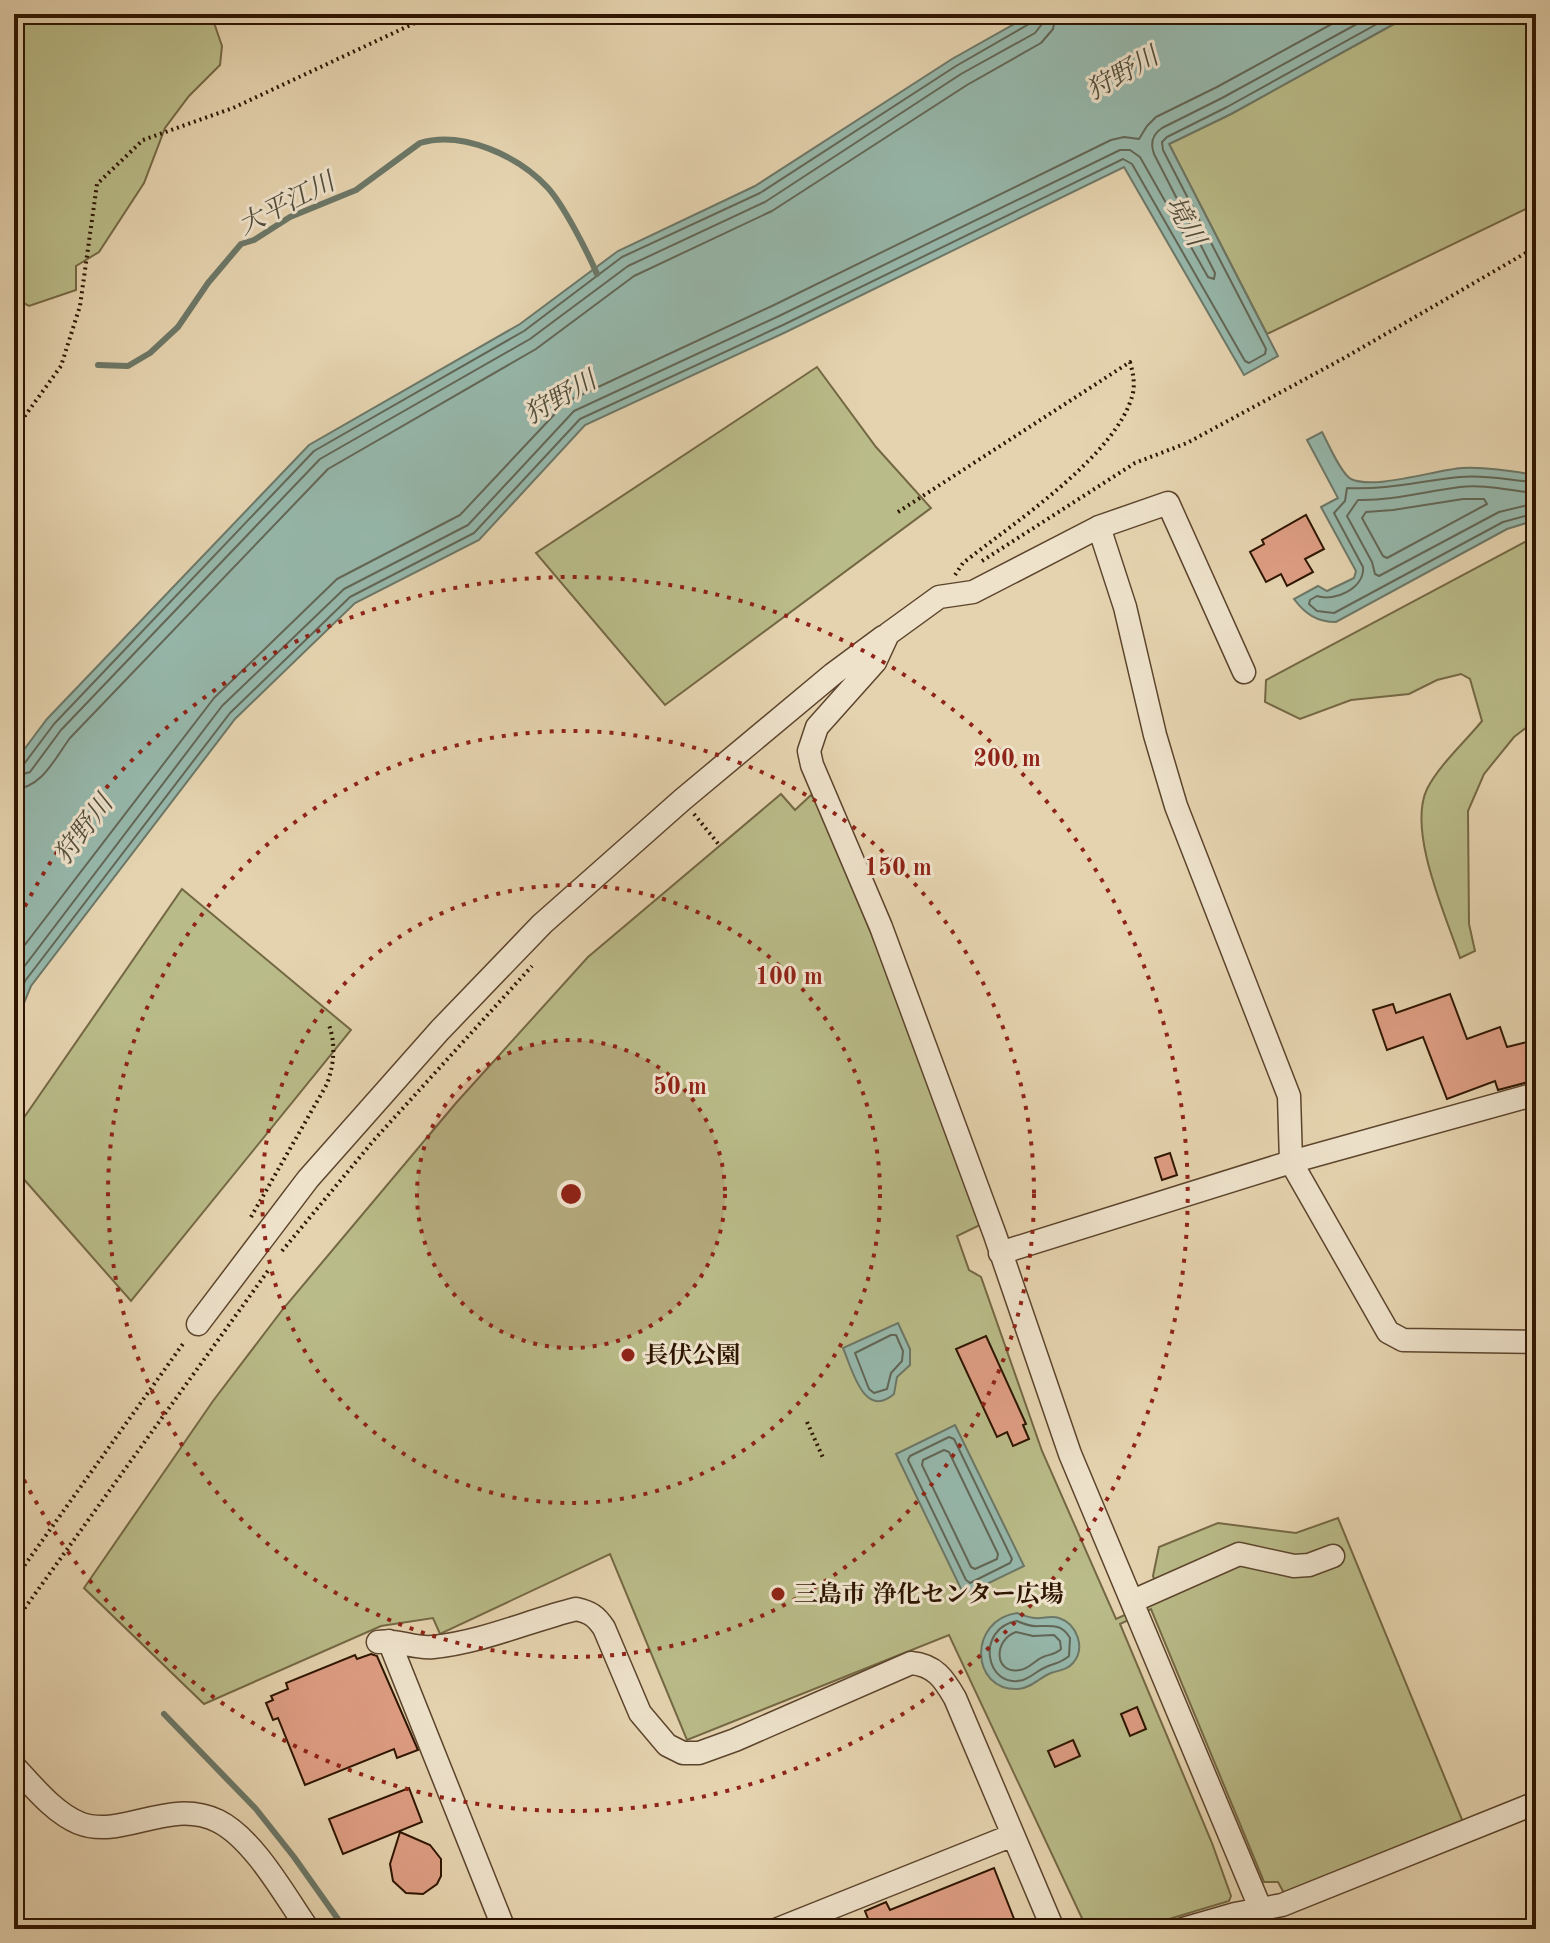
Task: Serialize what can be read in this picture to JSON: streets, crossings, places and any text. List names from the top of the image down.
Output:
{
  "water": ["狩野川", "大平江川", "境川"],
  "places": ["長伏公園", "三島市 浄化センター広場"],
  "rings": [
    "200 m",
    "150 m",
    "100 m",
    "50 m"
  ]
}
